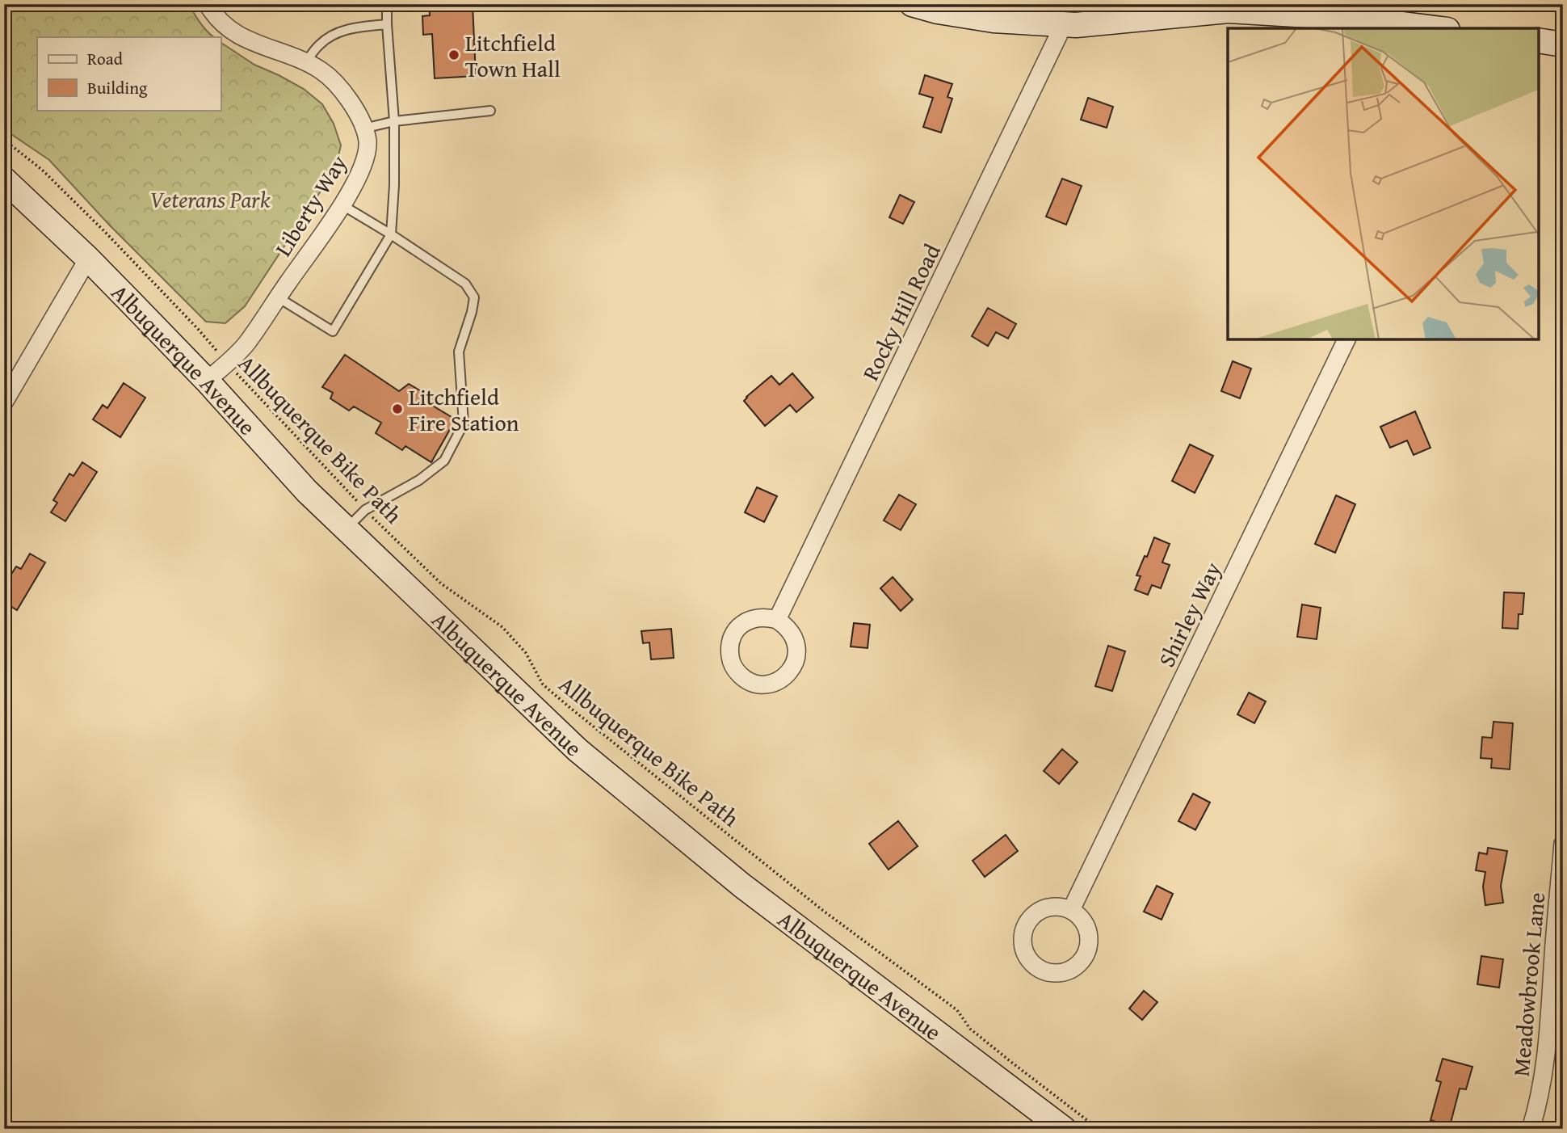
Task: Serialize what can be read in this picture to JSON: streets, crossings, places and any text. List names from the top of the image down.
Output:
{
  "streets": {
    "street": [
      "Liberty Way",
      "Rocky Hill Road",
      "Albuquerque Avenue",
      "Shirley Way",
      "Meadowbrook Lane"
    ],
    "path": ["Allbuquerque Bike Path"]
  },
  "crossings": [
    ["Liberty Way", "Albuquerque Avenue"],
    ["Liberty Way", "Allbuquerque Bike Path"]
  ],
  "parks": ["Veterans Park"],
  "places": ["Litchfield Town Hall", "Litchfield Fire Station"],
  "legend": ["Road", "Building"]
}
